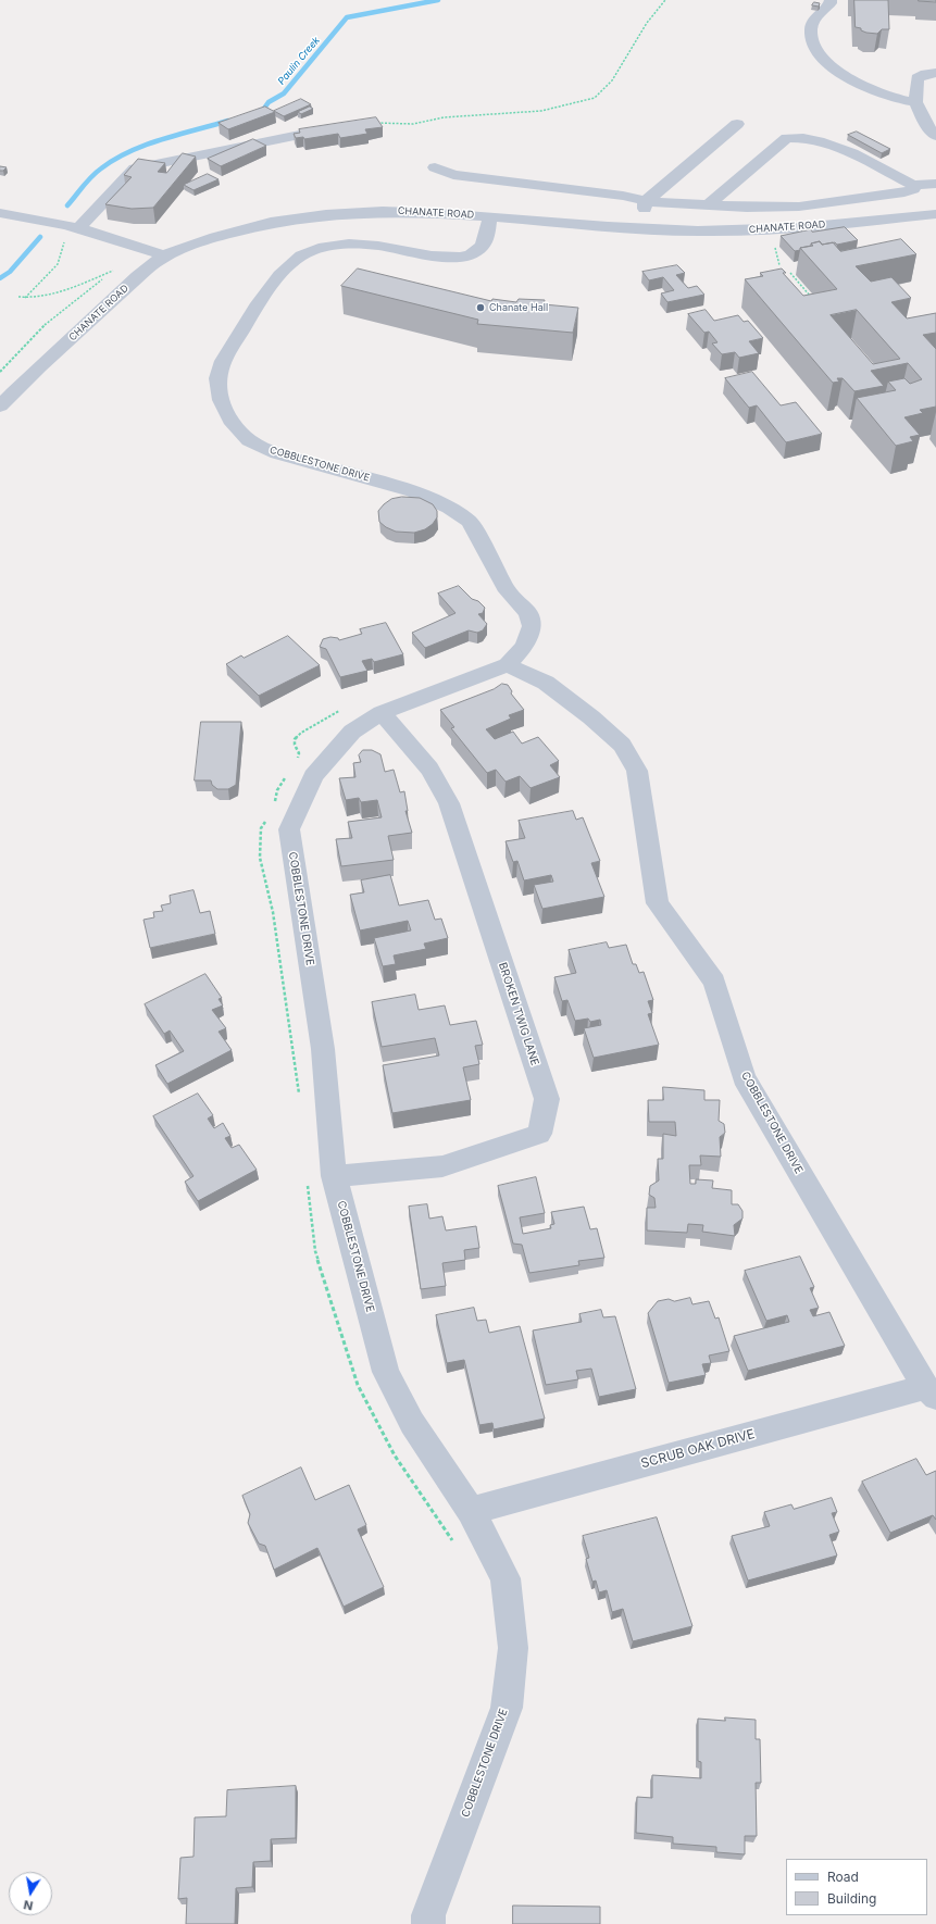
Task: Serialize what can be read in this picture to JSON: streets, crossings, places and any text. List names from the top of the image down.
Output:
{
  "streets": {
    "street": [
      "CHANATE ROAD",
      "COBBLESTONE DRIVE",
      "BROKEN TWIG LANE",
      "SCRUB OAK DRIVE"
    ]
  },
  "crossings": [
    ["CHANATE ROAD", "COBBLESTONE DRIVE"],
    ["COBBLESTONE DRIVE", "BROKEN TWIG LANE"],
    ["COBBLESTONE DRIVE", "SCRUB OAK DRIVE"]
  ],
  "water": ["Paulin Creek"],
  "places": ["Chanate Hall"],
  "legend": ["Road", "Building"],
  "north": "bottom"
}
